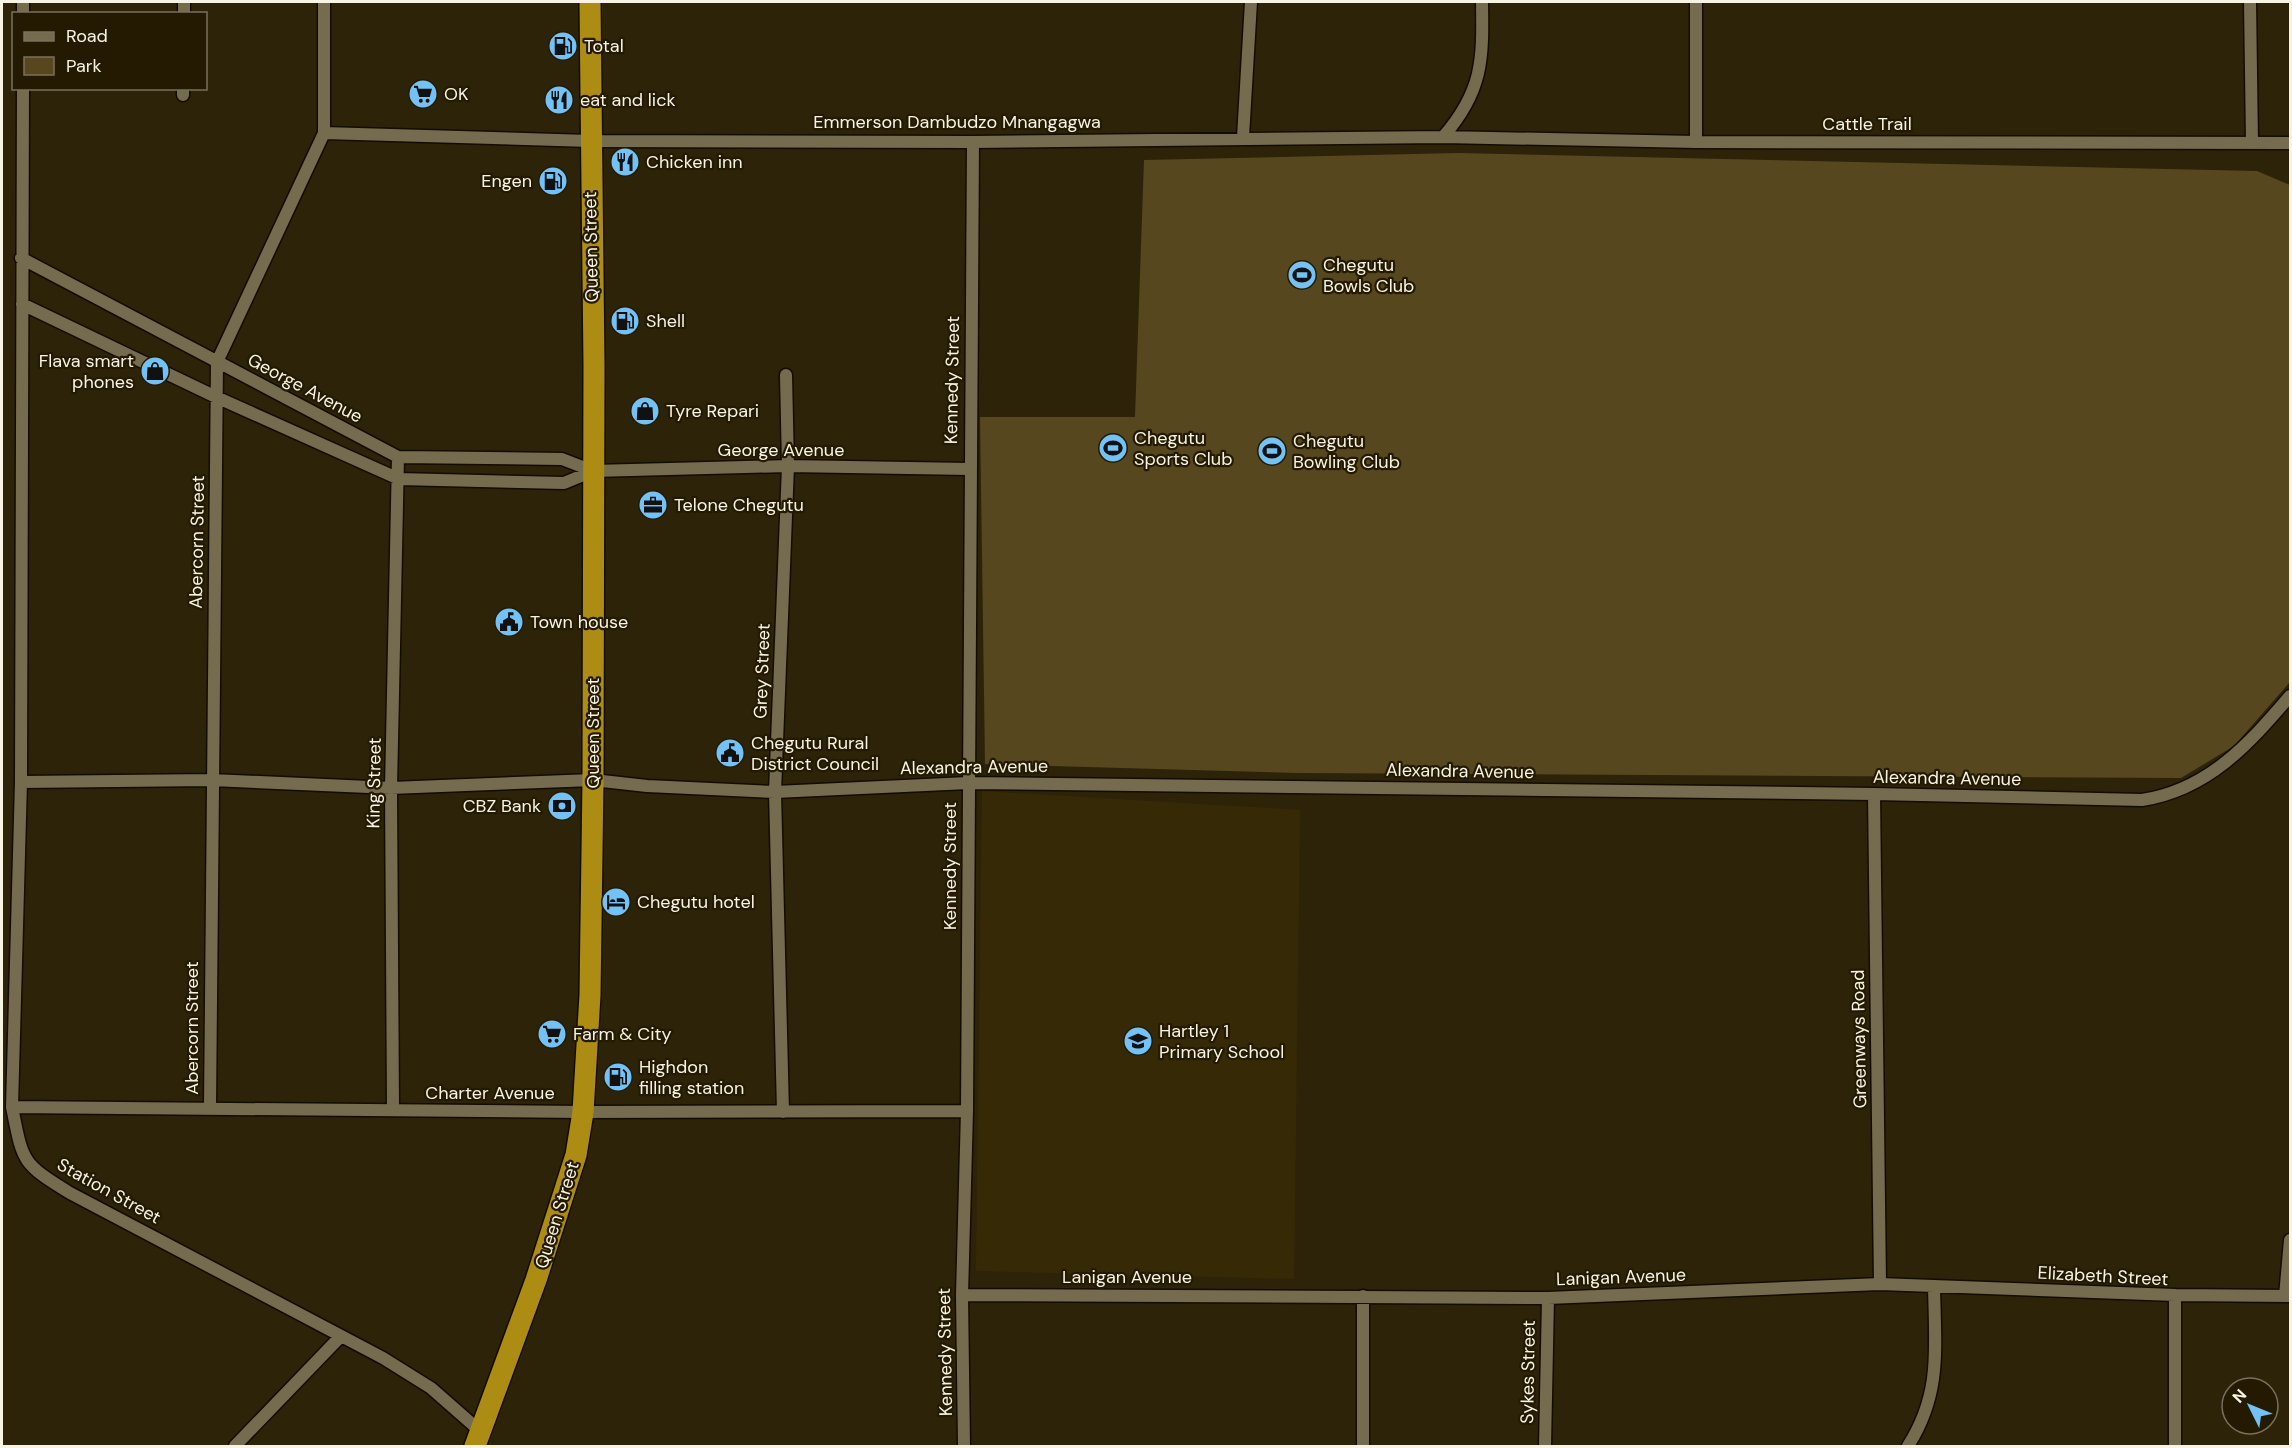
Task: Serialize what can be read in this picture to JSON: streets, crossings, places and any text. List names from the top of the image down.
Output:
{
  "streets": {
    "highway": ["Queen Street"],
    "street": [
      "Emmerson Dambudzo Mnangagwa",
      "Cattle Trail",
      "Kennedy Street",
      "George Avenue",
      "Abercorn Street",
      "Grey Street",
      "Alexandra Avenue",
      "King Street",
      "Greenways Road",
      "Charter Avenue",
      "Station Street",
      "Elizabeth Street",
      "Lanigan Avenue",
      "Sykes Street"
    ]
  },
  "crossings": [
    ["Emmerson Dambudzo Mnangagwa", "Cattle Trail"],
    ["Emmerson Dambudzo Mnangagwa", "Queen Street"],
    ["Emmerson Dambudzo Mnangagwa", "Kennedy Street"],
    ["Emmerson Dambudzo Mnangagwa", "Abercorn Street"],
    ["Queen Street", "George Avenue"],
    ["Queen Street", "Alexandra Avenue"],
    ["Queen Street", "Charter Avenue"],
    ["Queen Street", "Station Street"],
    ["Kennedy Street", "George Avenue"],
    ["Kennedy Street", "Alexandra Avenue"],
    ["Kennedy Street", "Charter Avenue"],
    ["Kennedy Street", "Lanigan Avenue"],
    ["George Avenue", "Abercorn Street"],
    ["George Avenue", "Grey Street"],
    ["George Avenue", "King Street"],
    ["George Avenue", "Station Street"],
    ["Abercorn Street", "Alexandra Avenue"],
    ["Abercorn Street", "Charter Avenue"],
    ["Grey Street", "Alexandra Avenue"],
    ["Grey Street", "Charter Avenue"],
    ["Alexandra Avenue", "King Street"],
    ["Alexandra Avenue", "Greenways Road"],
    ["Alexandra Avenue", "Station Street"],
    ["King Street", "Charter Avenue"],
    ["Greenways Road", "Elizabeth Street"],
    ["Greenways Road", "Lanigan Avenue"],
    ["Charter Avenue", "Station Street"],
    ["Elizabeth Street", "Lanigan Avenue"],
    ["Lanigan Avenue", "Sykes Street"]
  ],
  "places": {
    "fuel station": [
      "Total",
      "Engen",
      "Shell",
      "Highdon filling station"
    ],
    "supermarket": ["OK", "Farm & City"],
    "restaurant": ["eat and lick", "Chicken inn"],
    "sports": ["Chegutu Bowls Club", "Chegutu Sports Club", "Chegutu Bowling Club"],
    "shop": ["Flava smart phones", "Tyre Repari"],
    "office": ["Telone Chegutu"],
    "public building": ["Town house", "Chegutu Rural District Council"],
    "bank": ["CBZ Bank"],
    "hotel": ["Chegutu hotel"],
    "school or university": ["Hartley 1 Primary School"]
  },
  "legend": ["Road", "Park"],
  "north": "top left"
}
